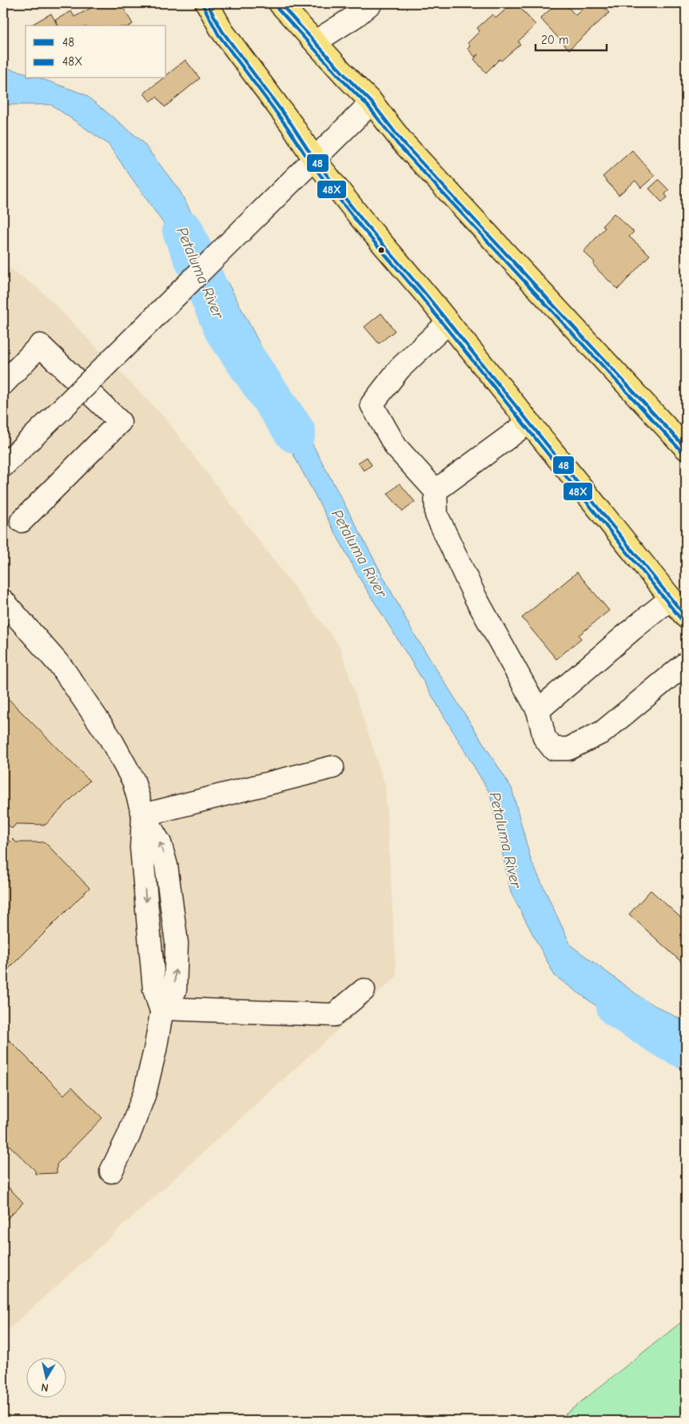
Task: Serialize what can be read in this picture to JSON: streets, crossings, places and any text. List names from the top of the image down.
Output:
{
  "water": ["Petaluma River"],
  "lines": ["transit line 48", "transit line 48X"],
  "legend": ["48", "48X"],
  "scale_bar": "20 m",
  "north": "bottom"
}
